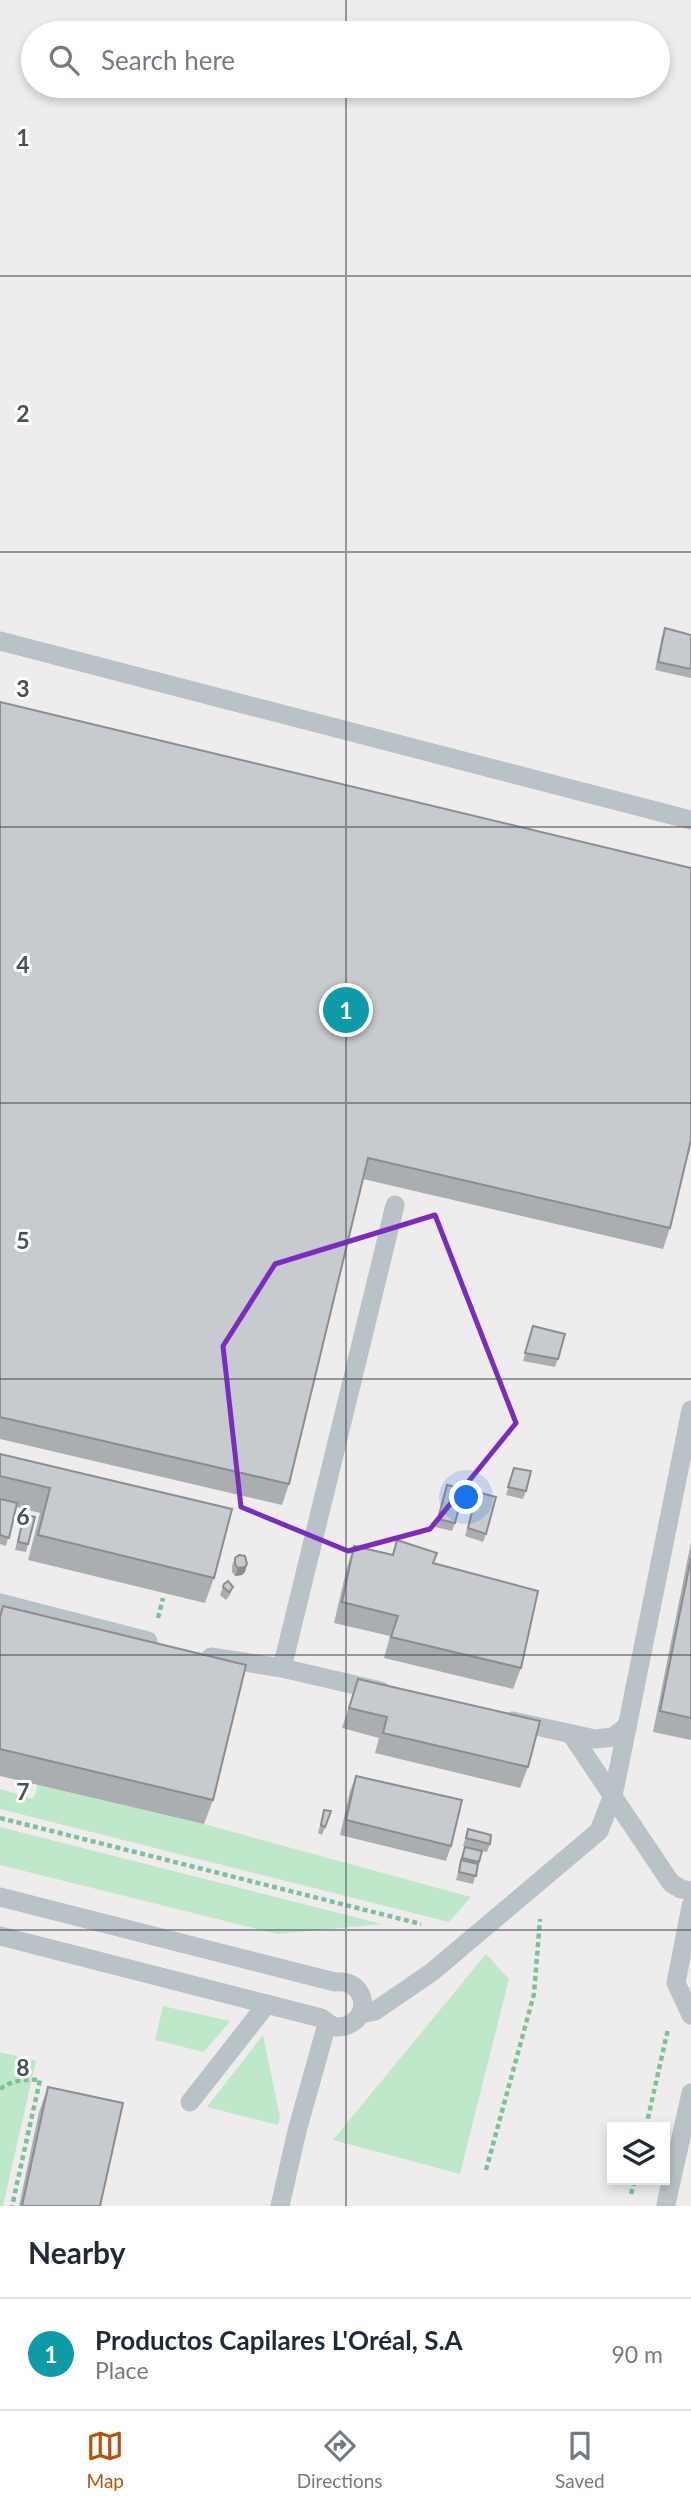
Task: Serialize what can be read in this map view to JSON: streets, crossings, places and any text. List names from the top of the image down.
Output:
{
  "page": {
    "search": "Search here",
    "pins": "1",
    "heading": "Nearby",
    "list": [
      {
        "mark": "1",
        "name": "Productos Capilares L'Oréal, S.A",
        "note": "Place",
        "value": "90 m"
      }
    ],
    "nav": ["Map", "Directions", "Saved"]
  },
  "grid": {
    "rows": [
      "1",
      "2",
      "3",
      "4",
      "5",
      "6",
      "7",
      "8"
    ]
  }
}
